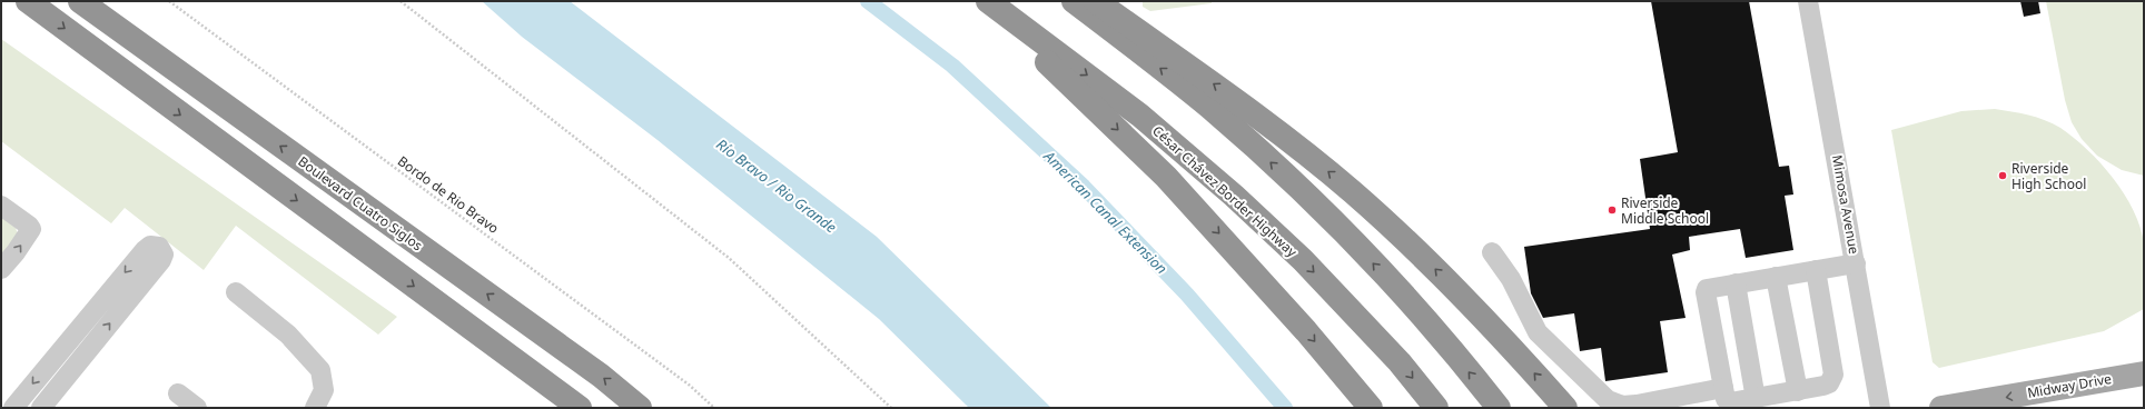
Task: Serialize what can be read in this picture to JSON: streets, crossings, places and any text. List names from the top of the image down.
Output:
{
  "streets": {
    "highway": ["César Chávez Border Highway", "Boulevard Cuatro Siglos"],
    "main road": ["Midway Drive"],
    "street": ["Mimosa Avenue"],
    "path": ["Bordo de Rio Bravo"]
  },
  "one_way": ["Midway Drive"],
  "water": ["Río Bravo / Rio Grande", "American Canal Extension"],
  "places": ["Riverside High School", "Riverside Middle School"]
}
